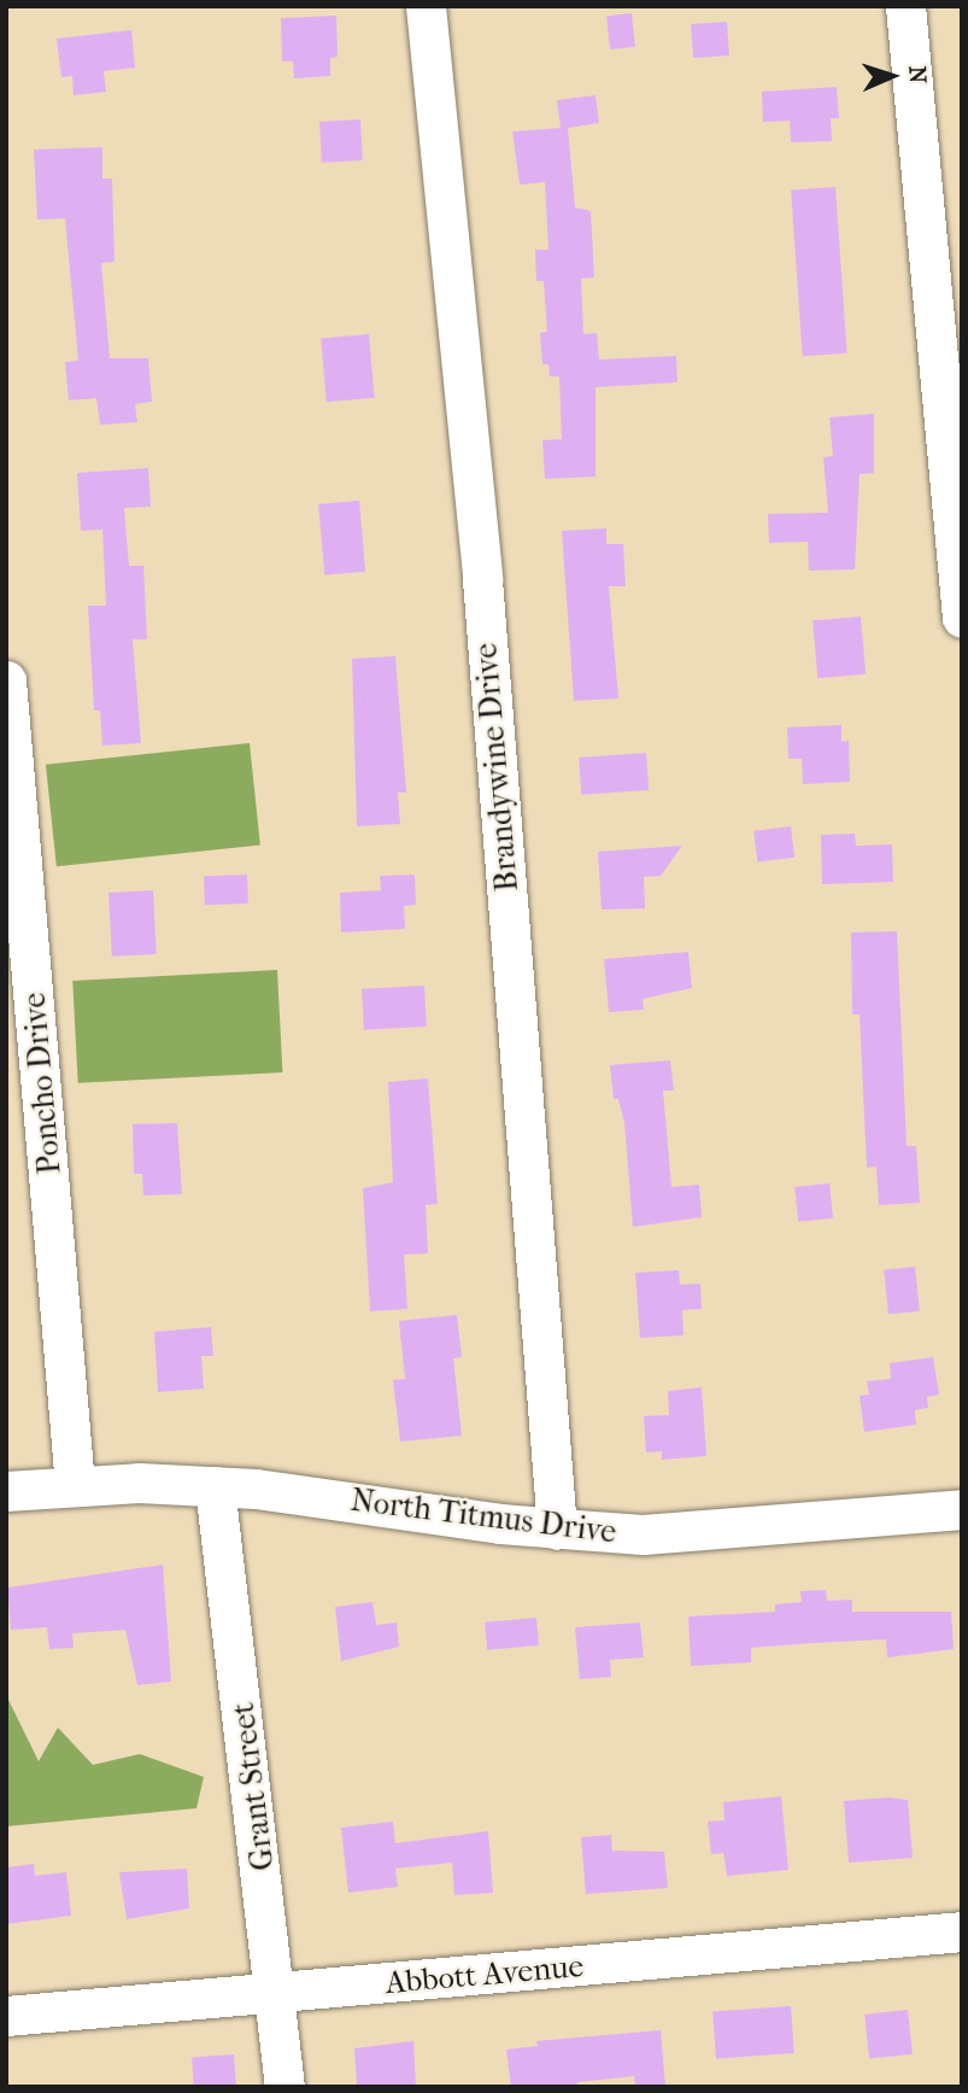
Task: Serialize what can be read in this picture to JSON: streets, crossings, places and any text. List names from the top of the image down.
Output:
{
  "streets": {
    "street": [
      "Brandywine Drive",
      "Poncho Drive",
      "North Titmus Drive",
      "Grant Street",
      "Abbott Avenue"
    ]
  },
  "crossings": [
    ["Brandywine Drive", "North Titmus Drive"],
    ["Poncho Drive", "North Titmus Drive"],
    ["North Titmus Drive", "Grant Street"],
    ["Grant Street", "Abbott Avenue"]
  ],
  "north": "right"
}
